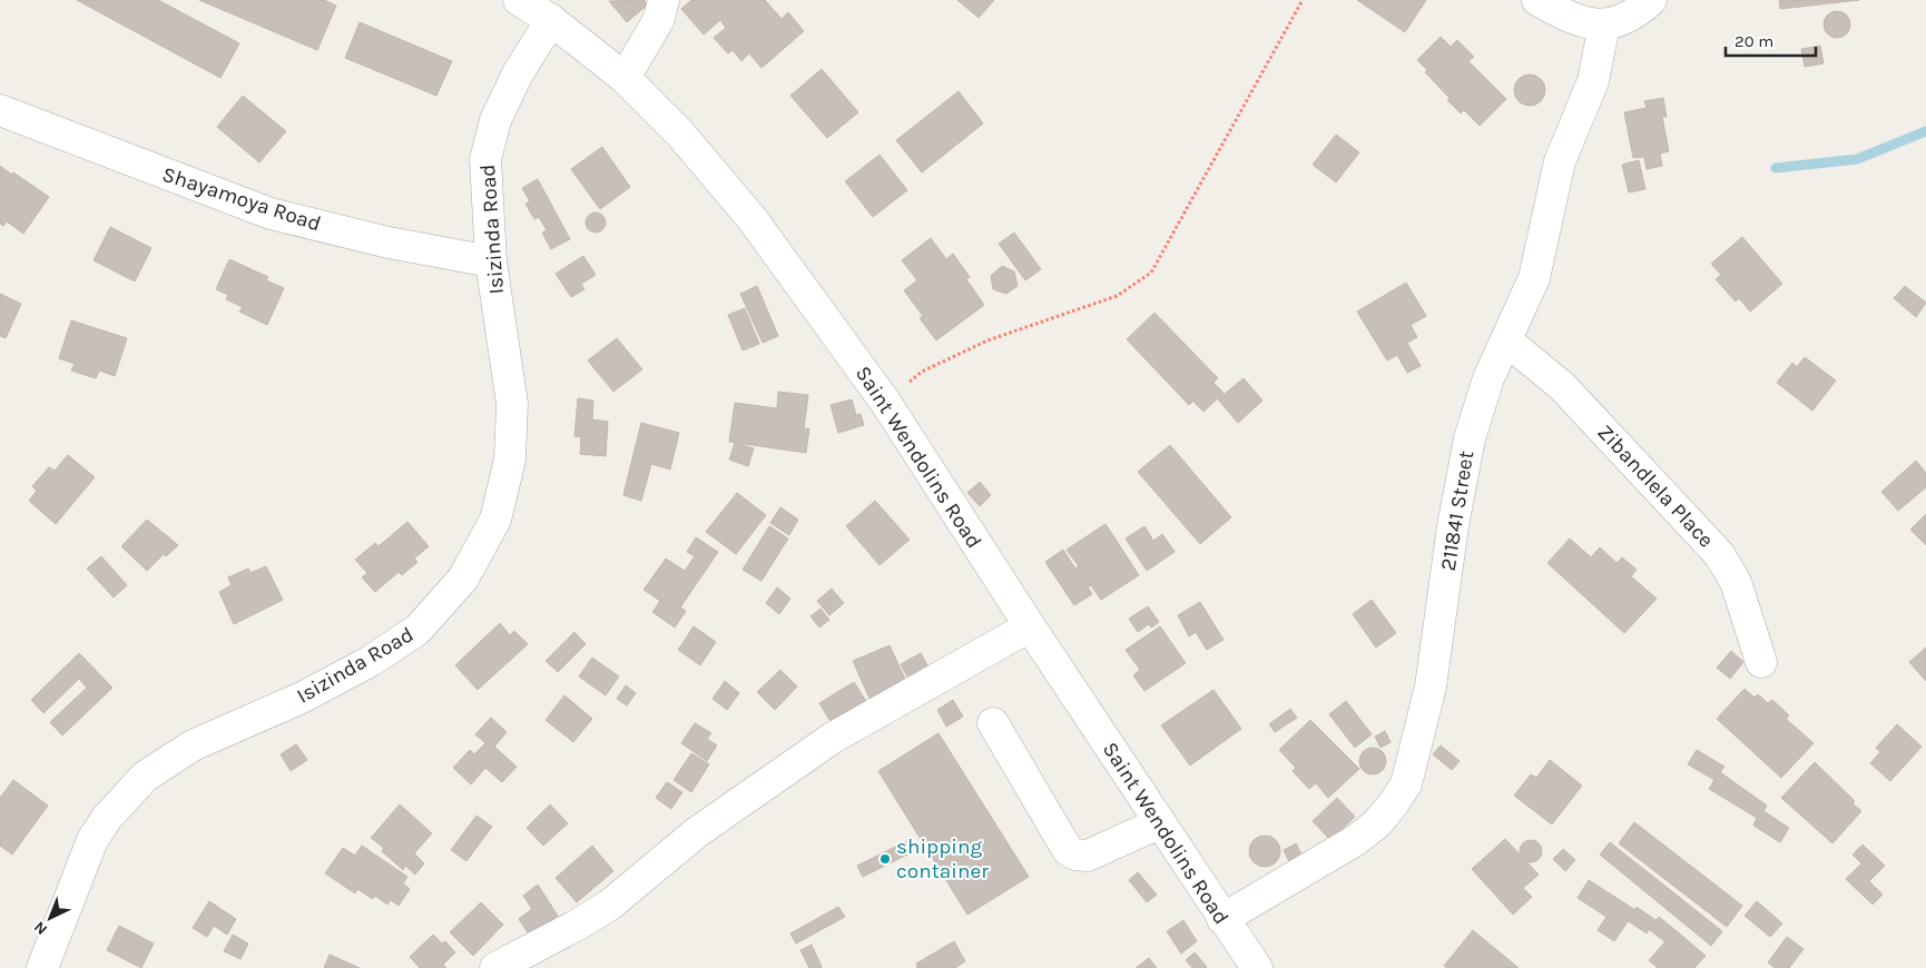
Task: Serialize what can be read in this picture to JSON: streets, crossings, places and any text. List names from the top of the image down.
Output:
{
  "streets": {
    "street": [
      "Shayamoya Road",
      "Isizinda Road",
      "Saint Wendolins Road",
      "Zibandlela Place",
      "211841 Street"
    ]
  },
  "crossings": [
    ["Shayamoya Road", "Isizinda Road"],
    ["Isizinda Road", "Saint Wendolins Road"],
    ["Saint Wendolins Road", "211841 Street"],
    ["Zibandlela Place", "211841 Street"]
  ],
  "places": ["shipping container"],
  "scale_bar": "20 m",
  "north": "bottom left"
}
